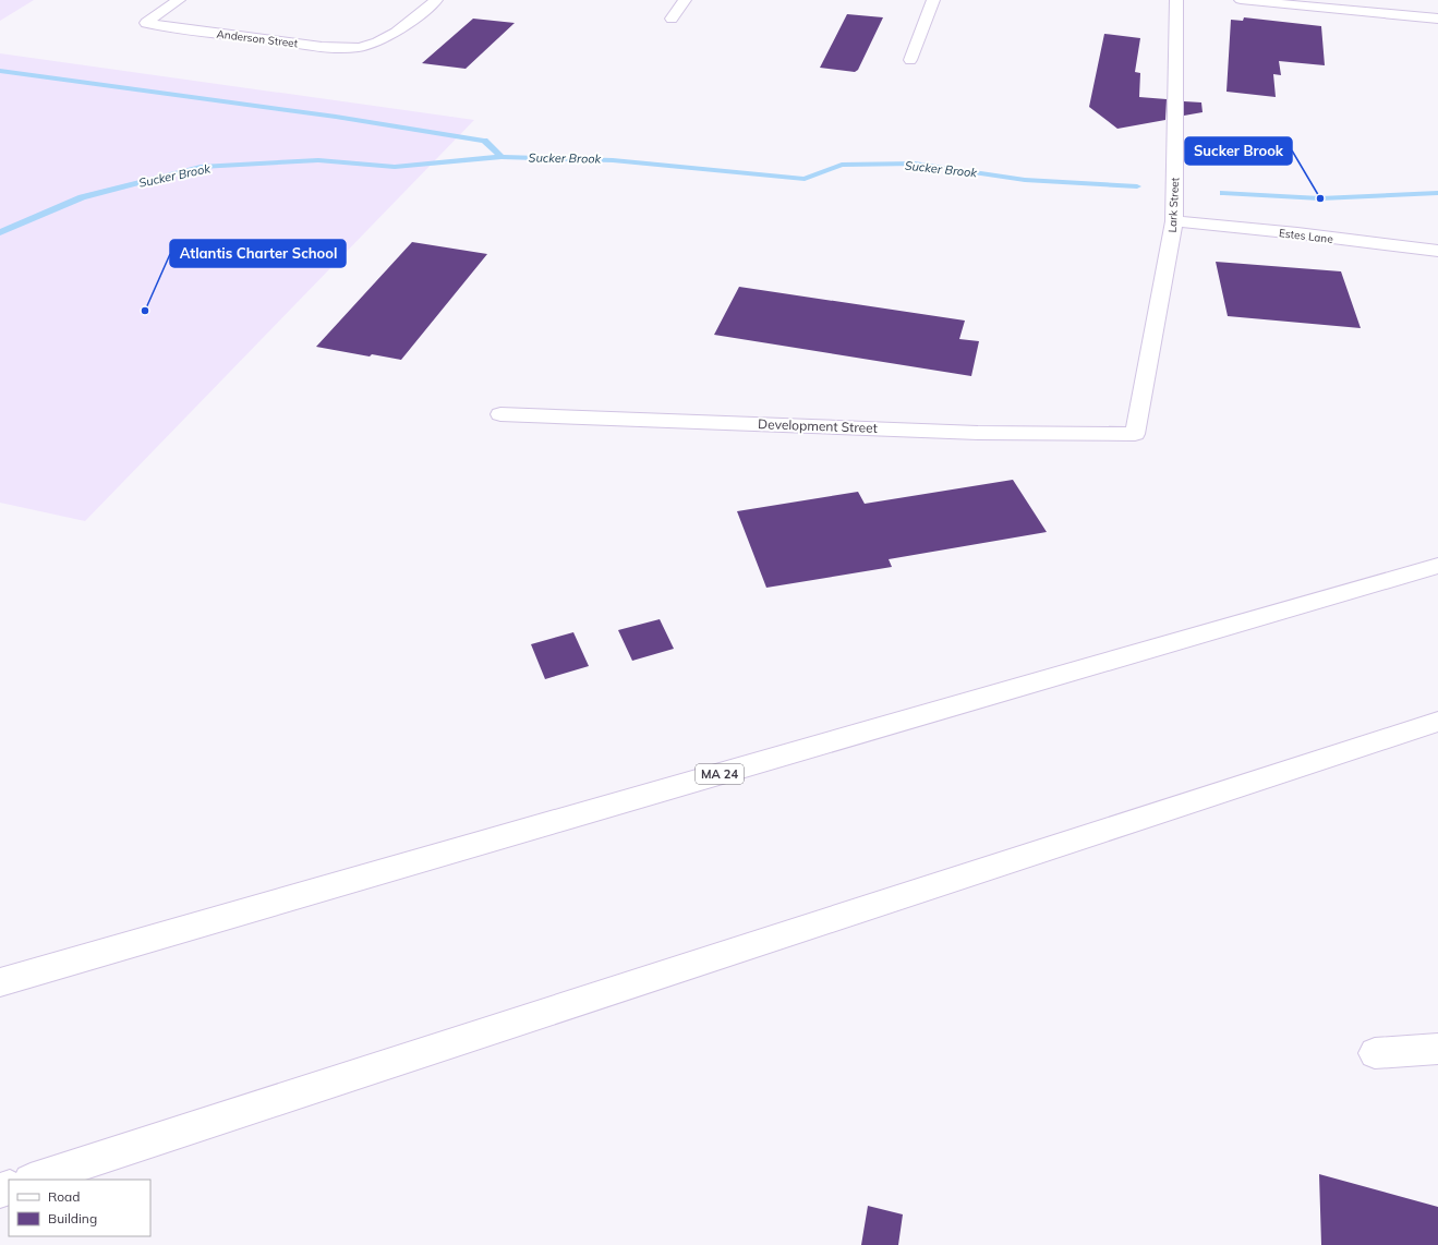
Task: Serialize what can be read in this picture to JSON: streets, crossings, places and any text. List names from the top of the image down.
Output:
{
  "streets": {
    "main road": [
      "Anderson Street",
      "Lark Street",
      "Estes Lane",
      "Development Street",
      "MA 24"
    ]
  },
  "crossings": [
    ["Lark Street", "Estes Lane"],
    ["Lark Street", "Development Street"]
  ],
  "water": ["Sucker Brook"],
  "places": ["Sucker Brook", "Atlantis Charter School"],
  "legend": ["Road", "Building"]
}
